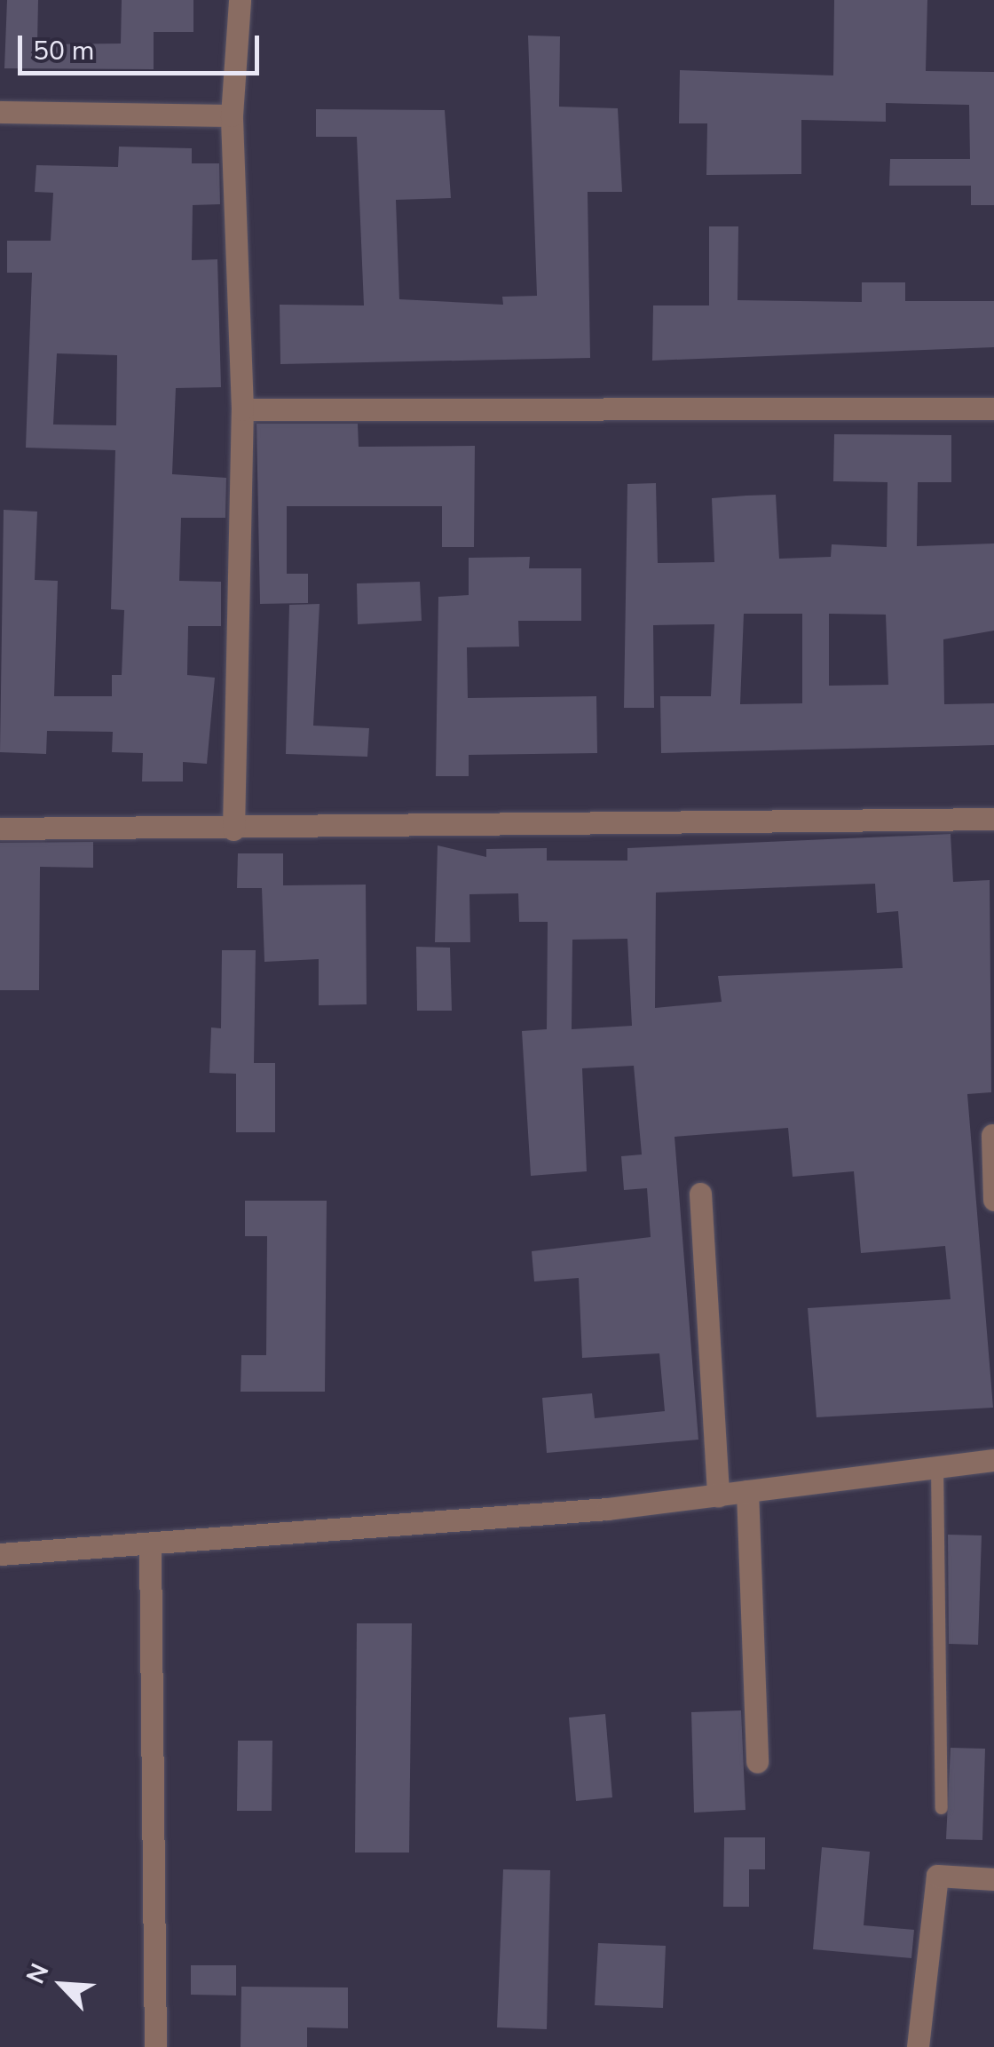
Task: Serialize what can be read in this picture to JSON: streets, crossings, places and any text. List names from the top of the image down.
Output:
{
  "scale_bar": "50 m",
  "north": "top left"
}
